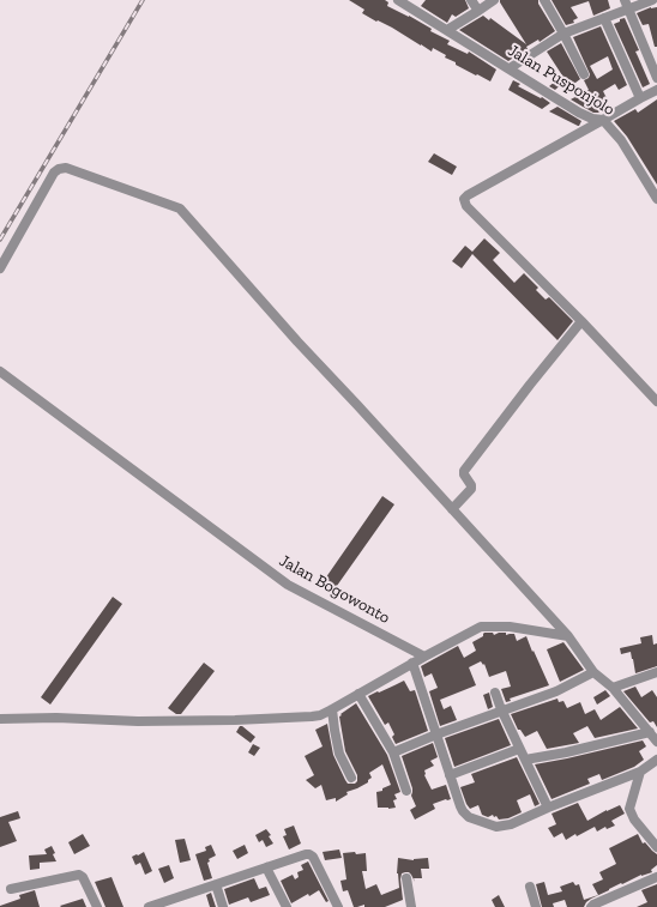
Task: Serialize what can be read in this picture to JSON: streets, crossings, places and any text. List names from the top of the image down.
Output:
{
  "streets": {
    "street": ["Jalan Pusponjolo", "Jalan Bogowonto"]
  }
}
